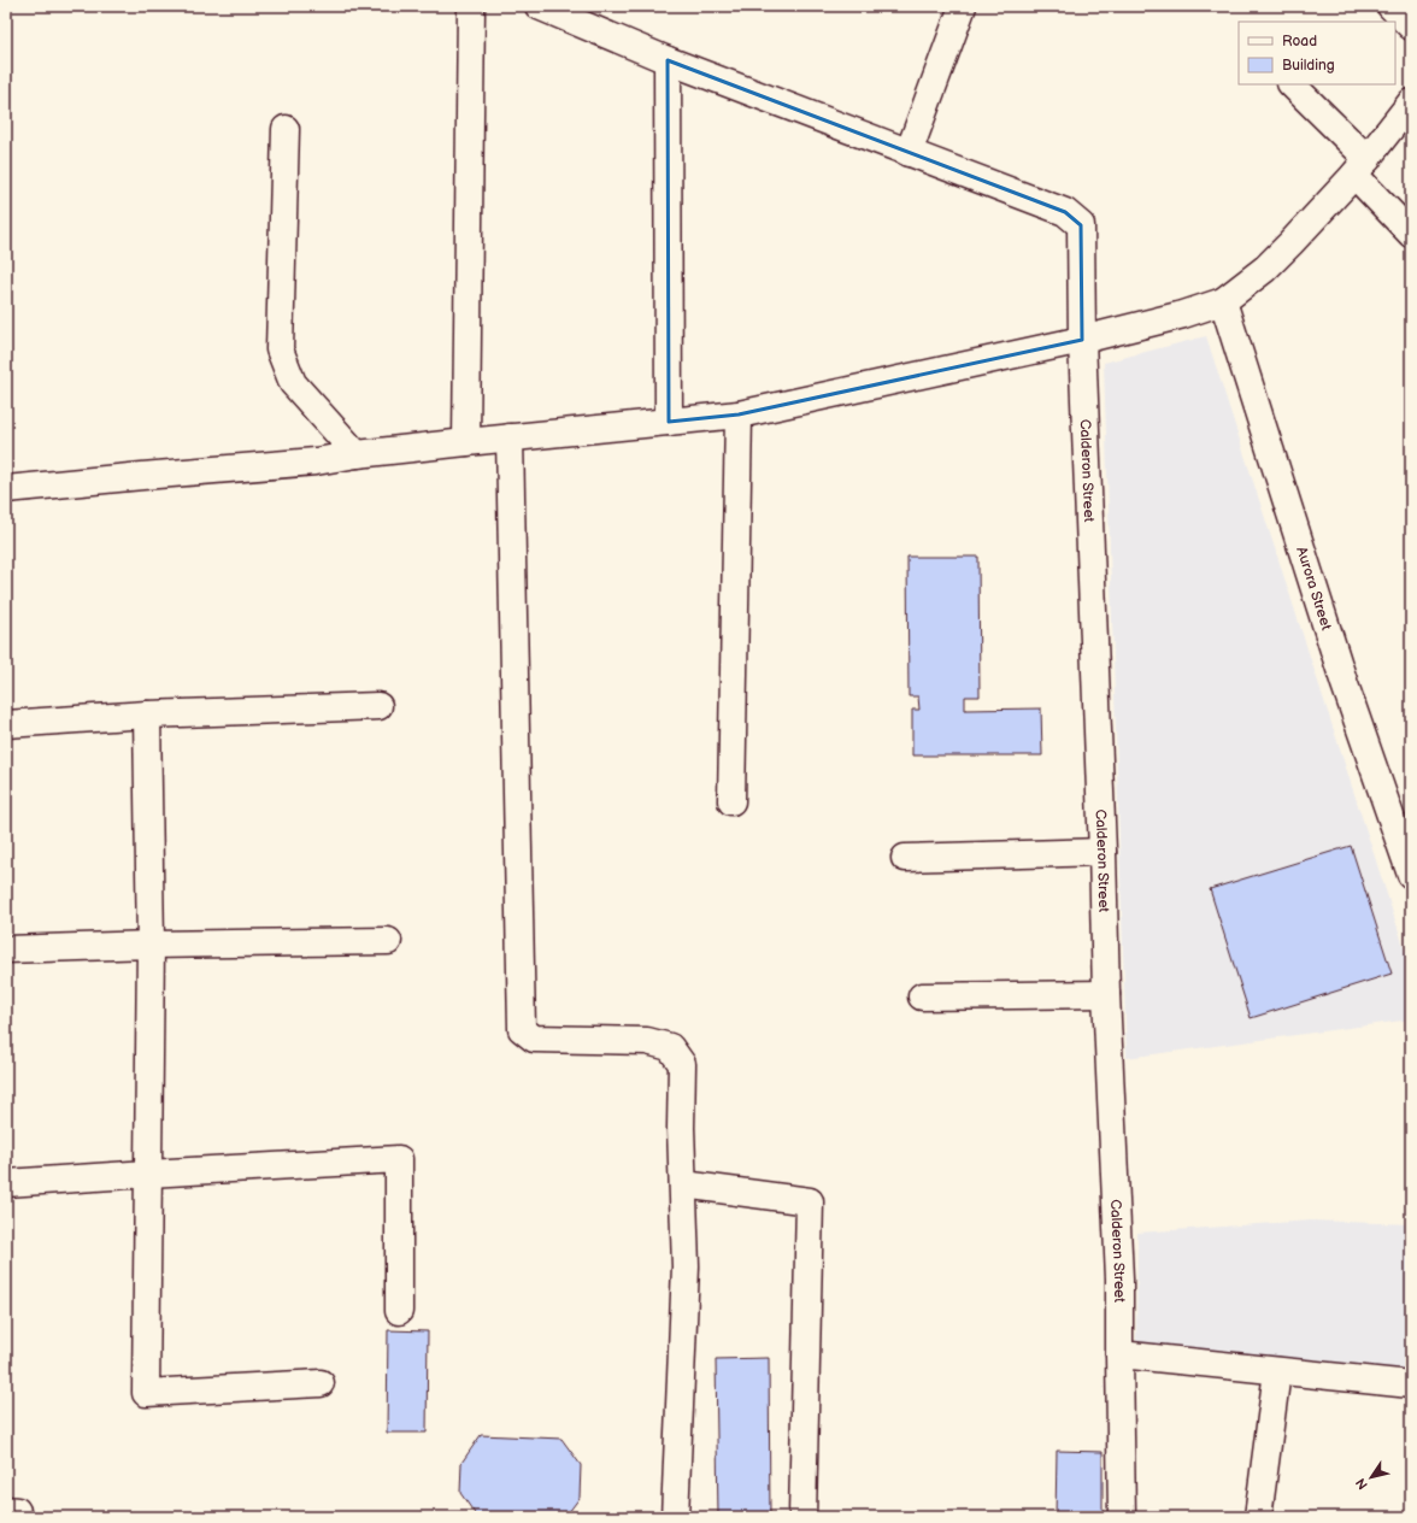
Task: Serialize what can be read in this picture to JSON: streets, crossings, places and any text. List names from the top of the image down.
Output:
{
  "streets": {
    "street": ["Calderon Street", "Aurora Street"]
  },
  "legend": ["Road", "Building"],
  "north": "bottom left"
}
